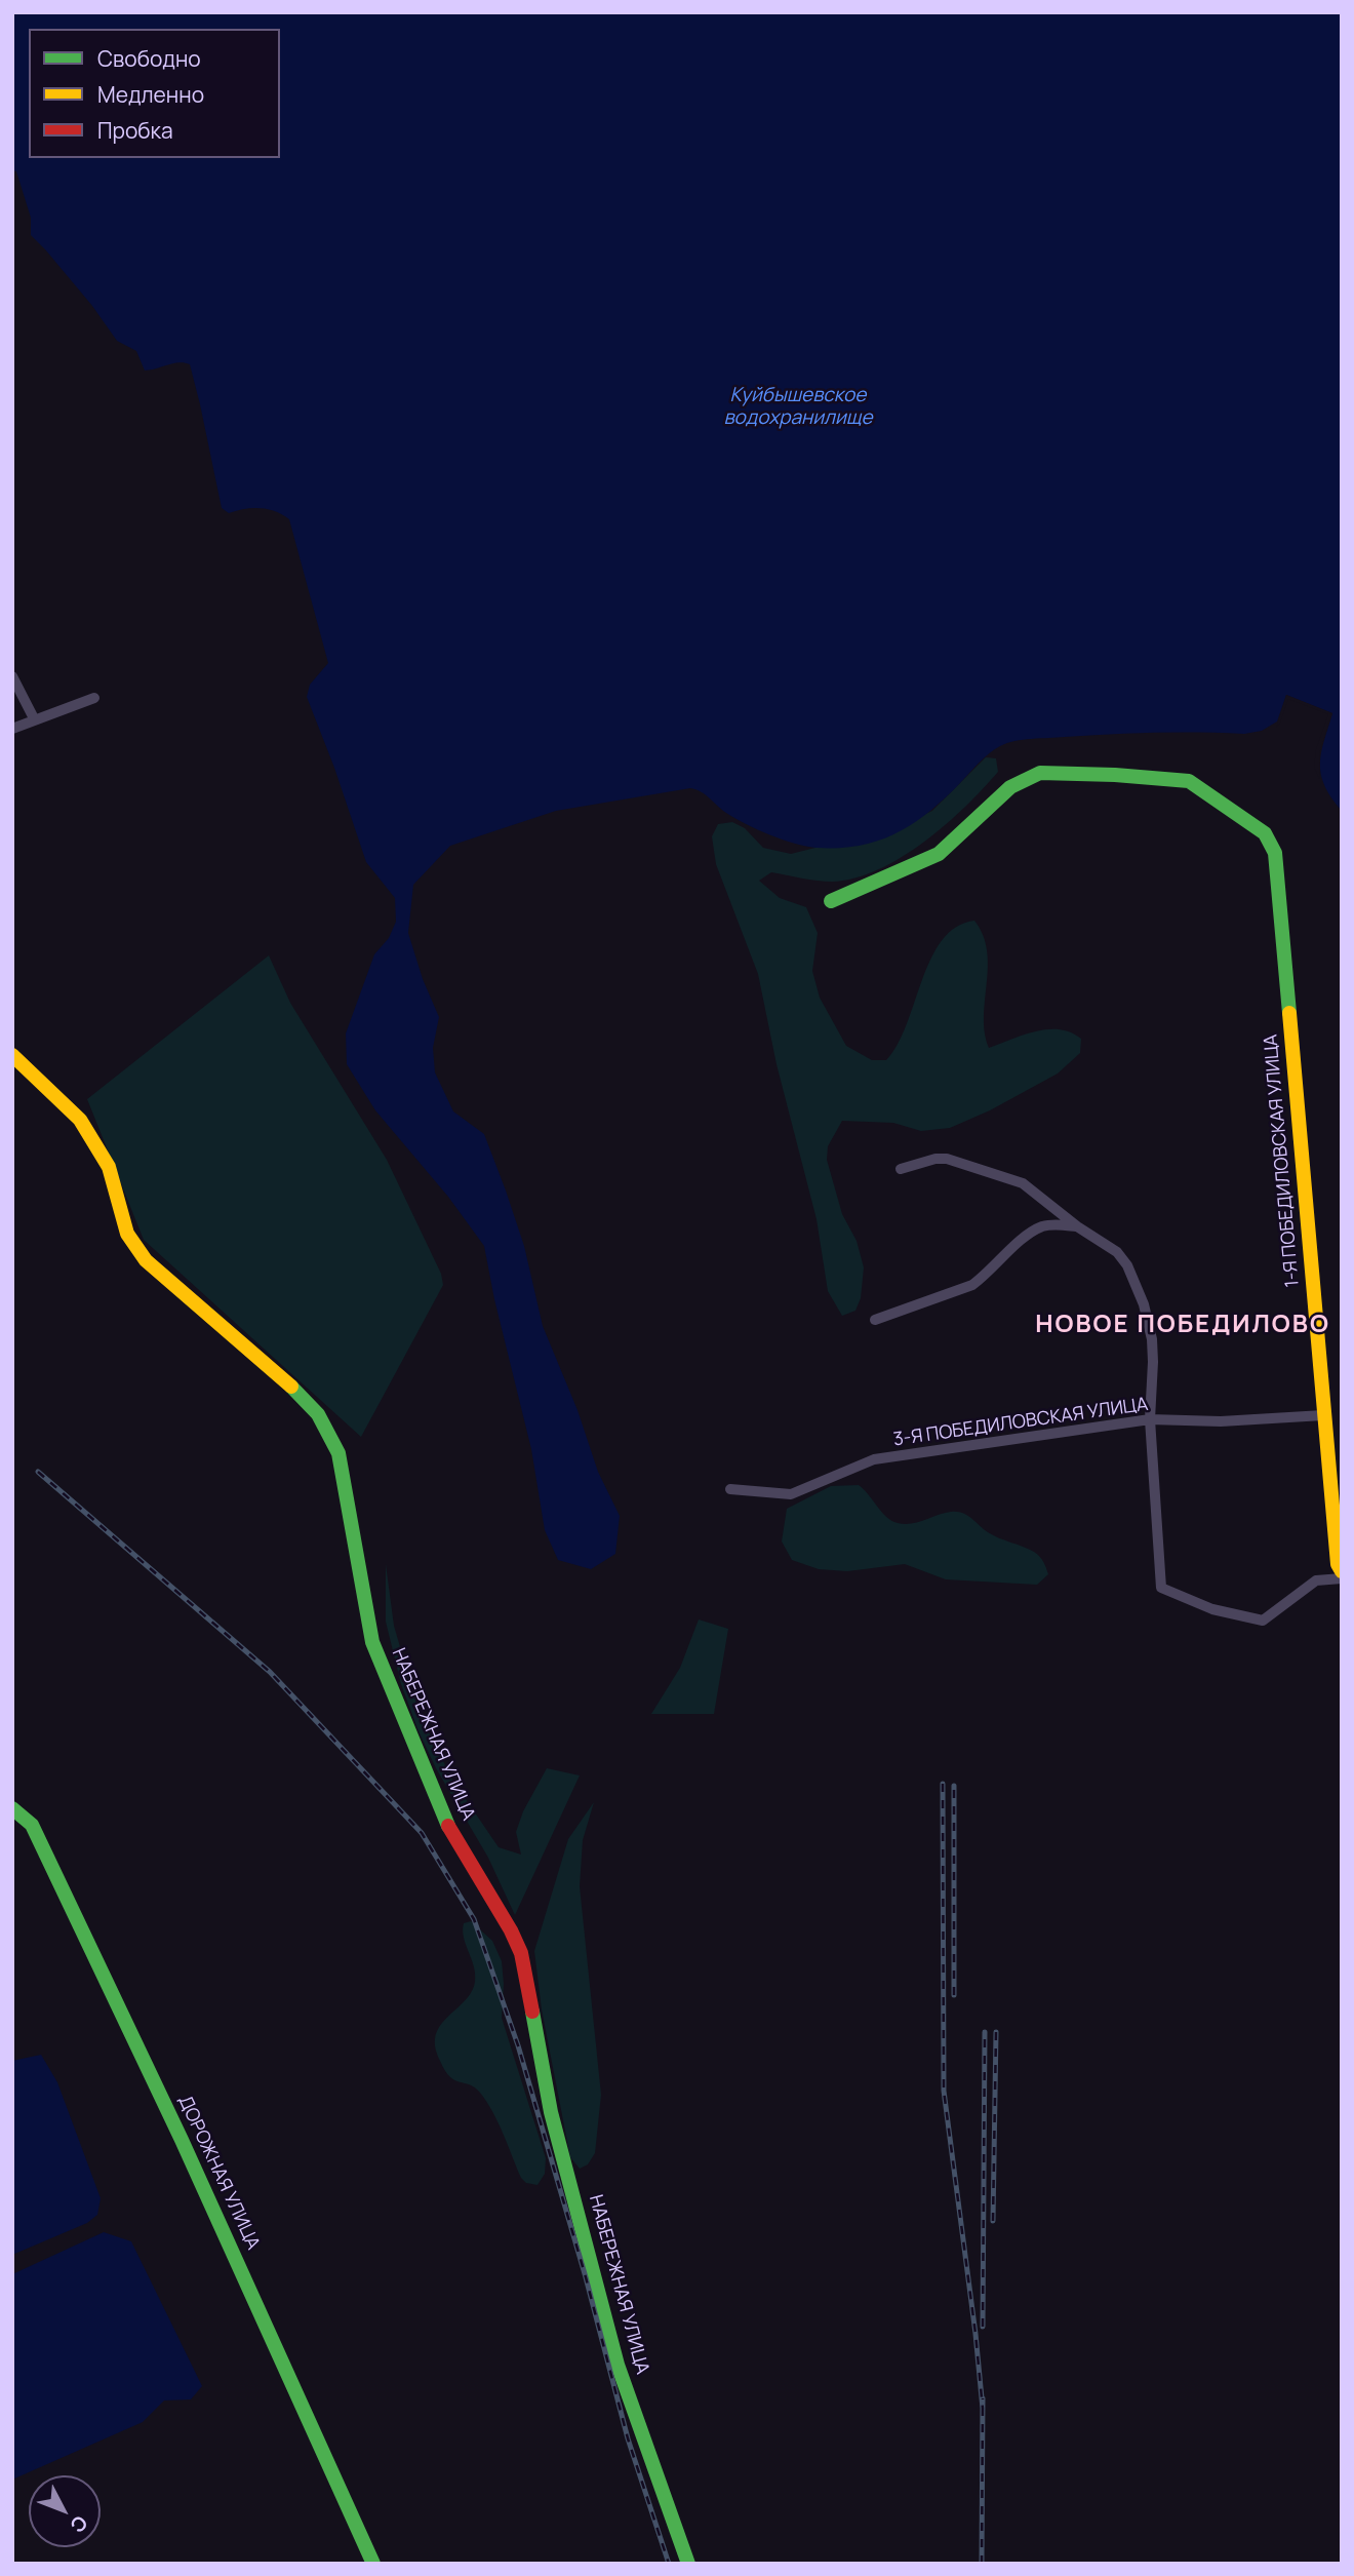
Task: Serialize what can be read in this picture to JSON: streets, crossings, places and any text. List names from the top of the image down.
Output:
{
  "streets": {
    "street": [
      "1-Я ПОБЕДИЛОВСКАЯ УЛИЦА",
      "3-Я ПОБЕДИЛОВСКАЯ УЛИЦА",
      "НАБЕРЕЖНАЯ УЛИЦА",
      "ДОРОЖНАЯ УЛИЦА"
    ]
  },
  "crossings": [
    ["1-Я ПОБЕДИЛОВСКАЯ УЛИЦА", "3-Я ПОБЕДИЛОВСКАЯ УЛИЦА"]
  ],
  "districts": ["НОВОЕ ПОБЕДИЛОВО"],
  "water": ["Куйбышевское водохранилище"],
  "legend": ["Свободно", "Медленно", "Пробка"],
  "north": "bottom right"
}
